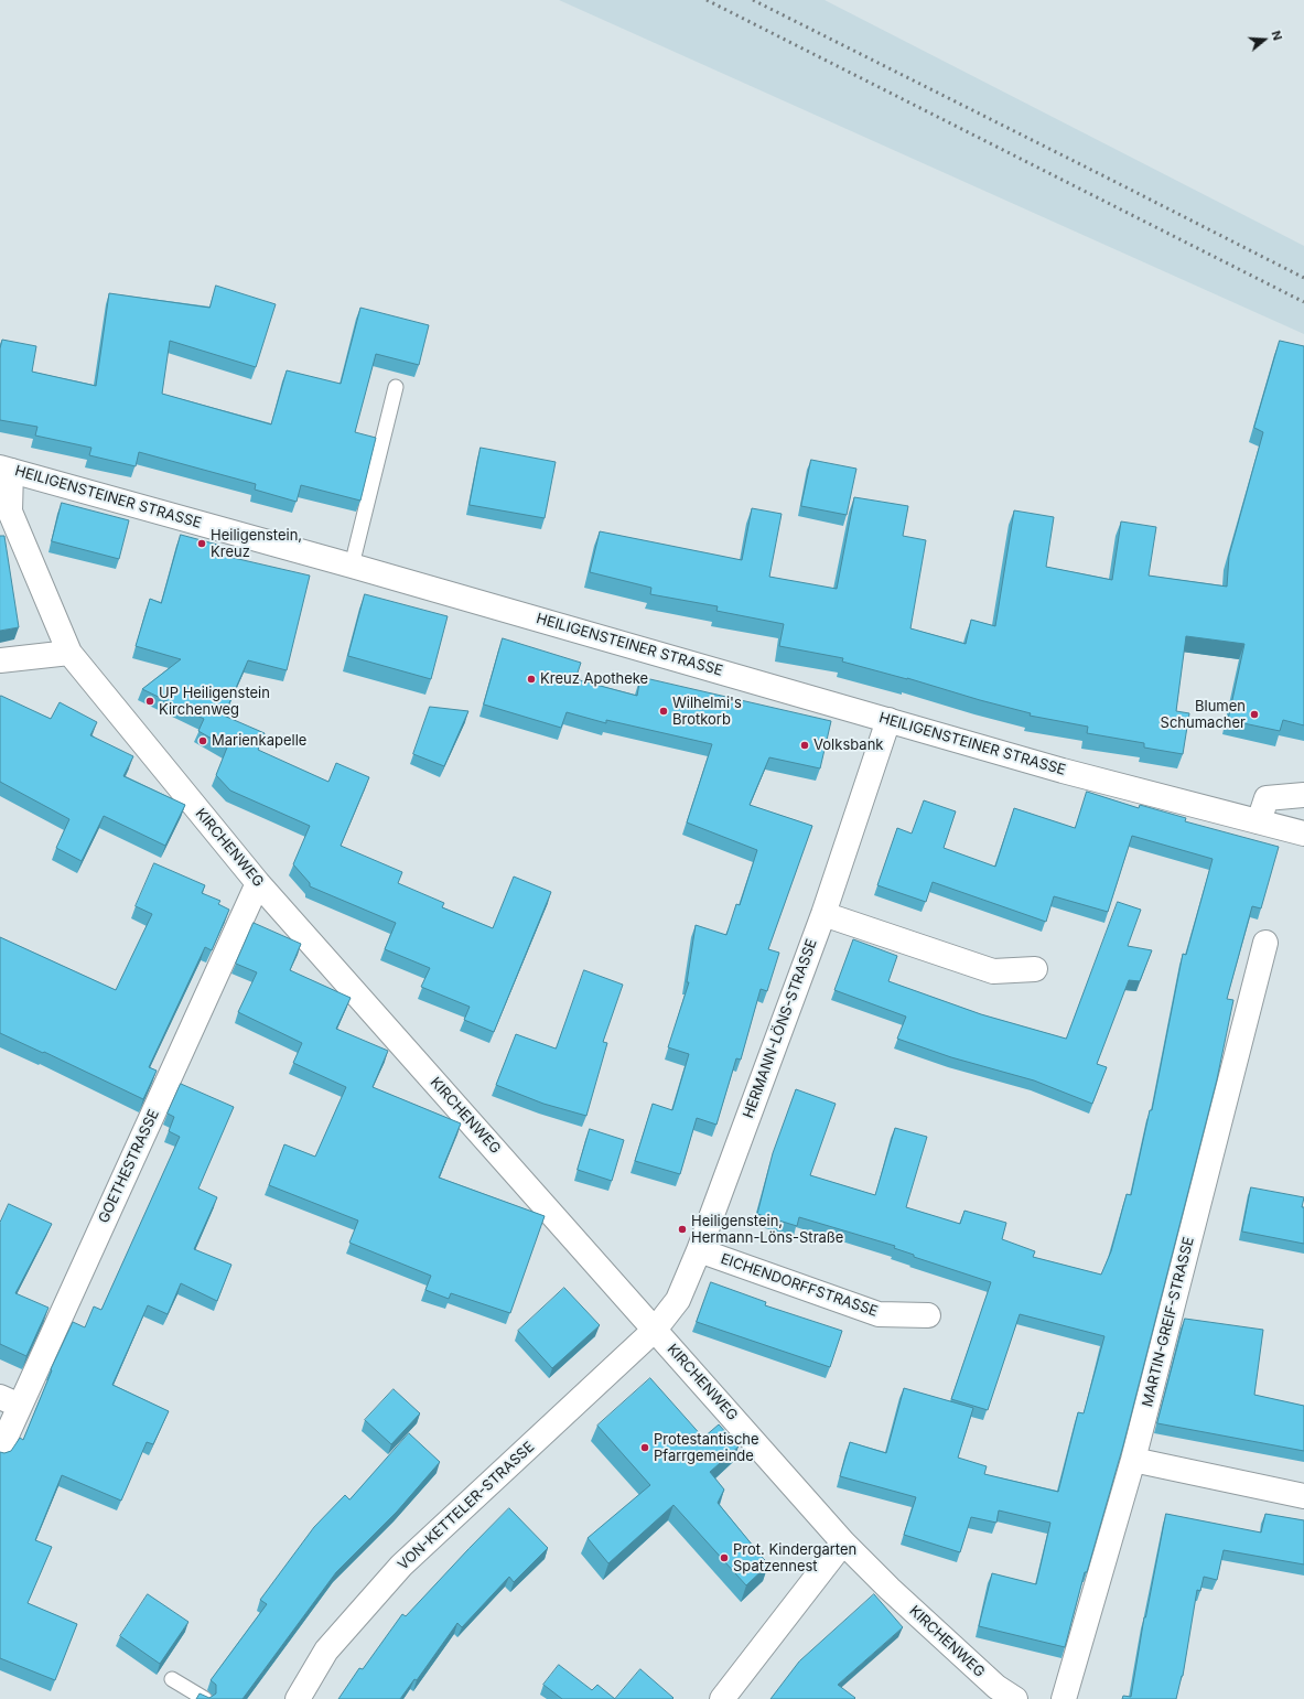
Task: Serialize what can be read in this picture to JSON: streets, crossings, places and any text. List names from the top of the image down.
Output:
{
  "streets": {
    "street": [
      "HEILIGENSTEINER STRASSE",
      "KIRCHENWEG",
      "HERMANN-LÖNS-STRASSE",
      "GOETHESTRASSE",
      "EICHENDORFFSTRASSE",
      "MARTIN-GREIF-STRASSE",
      "VON-KETTELER-STRASSE"
    ]
  },
  "crossings": [
    ["HEILIGENSTEINER STRASSE", "KIRCHENWEG"],
    ["HEILIGENSTEINER STRASSE", "HERMANN-LÖNS-STRASSE"],
    ["KIRCHENWEG", "HERMANN-LÖNS-STRASSE"],
    ["KIRCHENWEG", "GOETHESTRASSE"],
    ["KIRCHENWEG", "VON-KETTELER-STRASSE"],
    ["HERMANN-LÖNS-STRASSE", "EICHENDORFFSTRASSE"],
    ["HERMANN-LÖNS-STRASSE", "VON-KETTELER-STRASSE"]
  ],
  "places": [
    "Heiligenstein, Kreuz",
    "Kreuz Apotheke",
    "UP Heiligenstein Kirchenweg",
    "Wilhelmi's Brotkorb",
    "Blumen Schumacher",
    "Marienkapelle",
    "Volksbank",
    "Heiligenstein, Hermann-Löns-Straße",
    "Protestantische Pfarrgemeinde",
    "Prot. Kindergarten Spatzennest"
  ],
  "north": "right"
}
